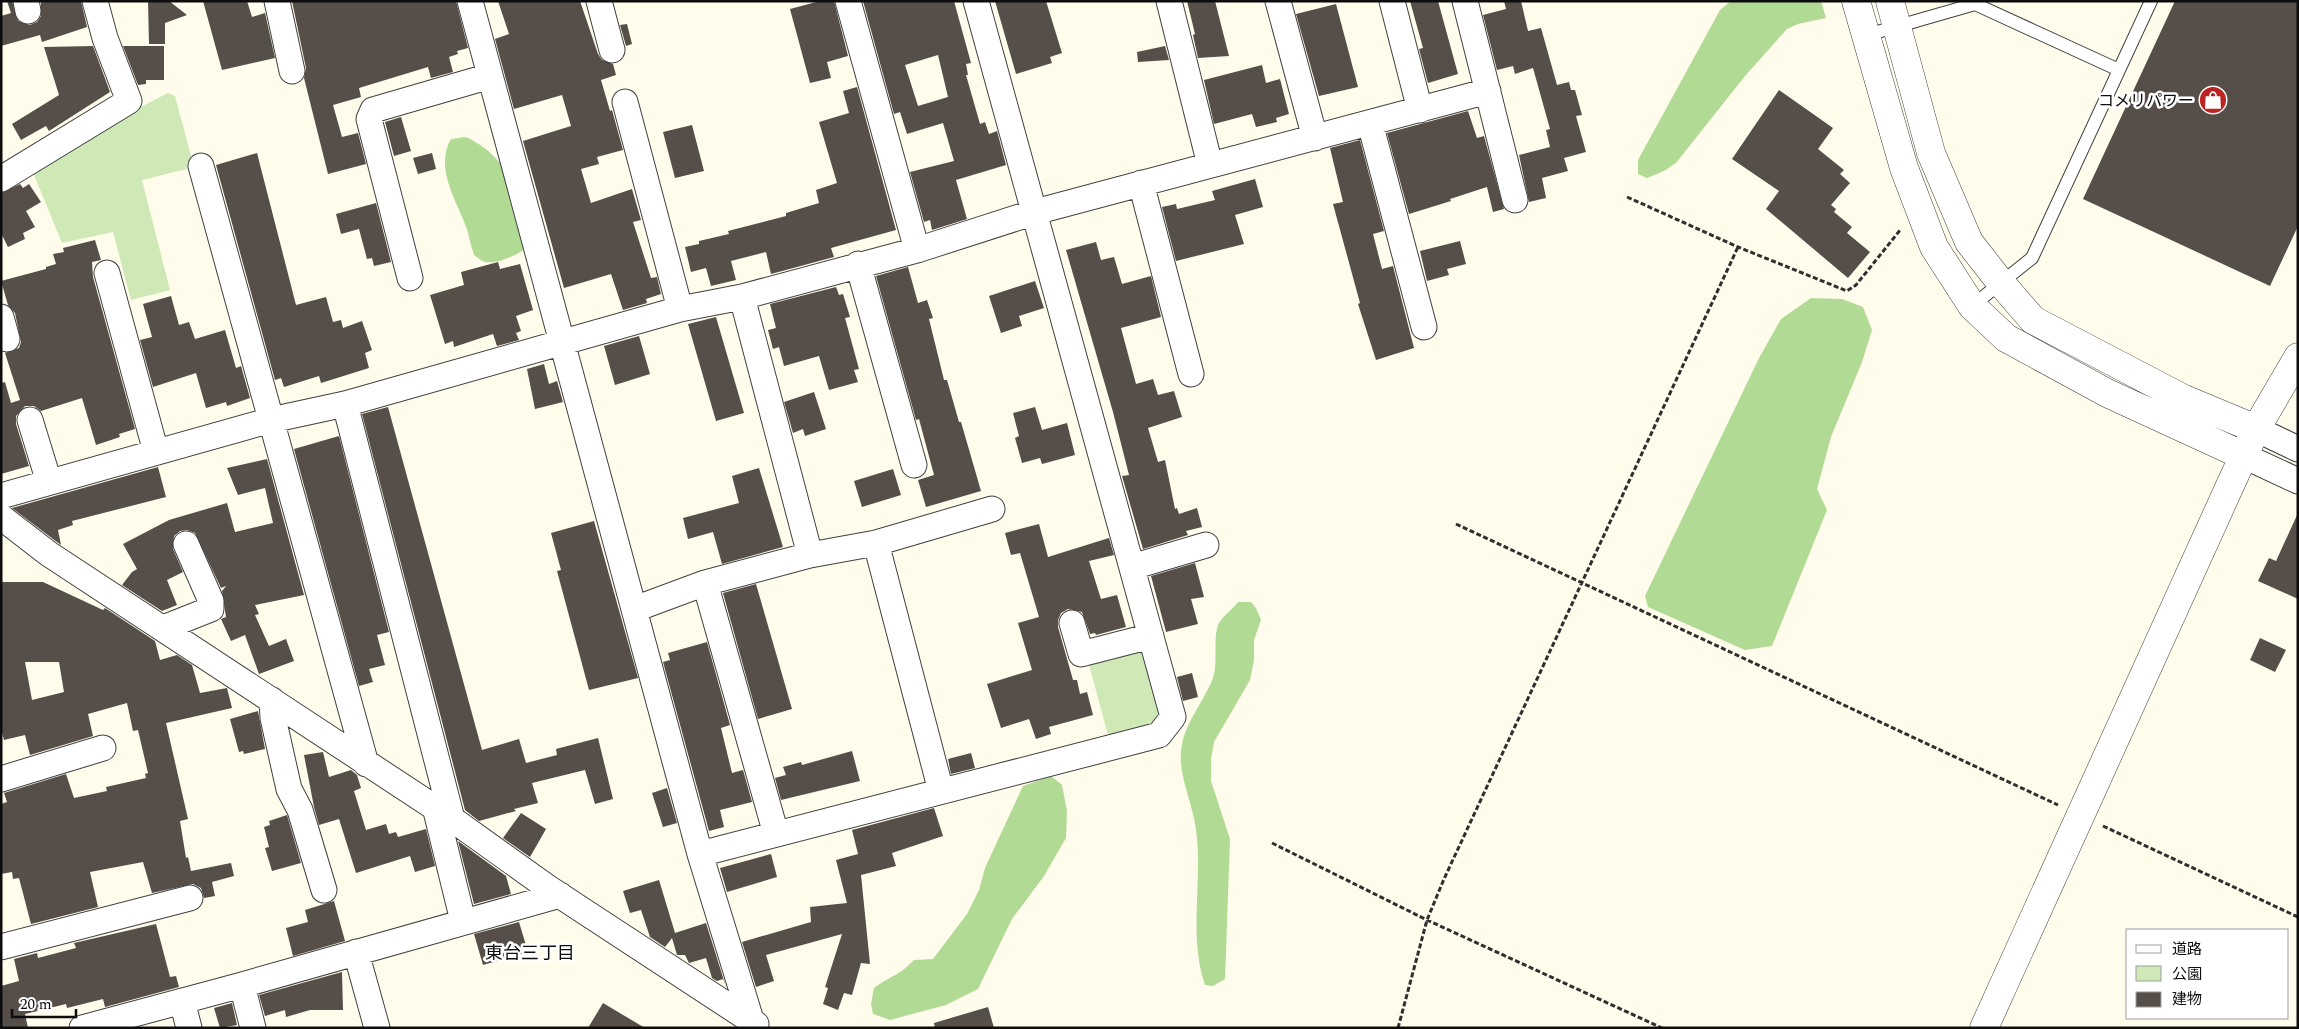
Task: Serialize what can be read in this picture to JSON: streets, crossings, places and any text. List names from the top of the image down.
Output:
{
  "districts": ["東台三丁目"],
  "places": {
    "shop": ["コメリパワー"]
  },
  "legend": ["道路", "公園", "建物"],
  "scale_bar": "20 m"
}
